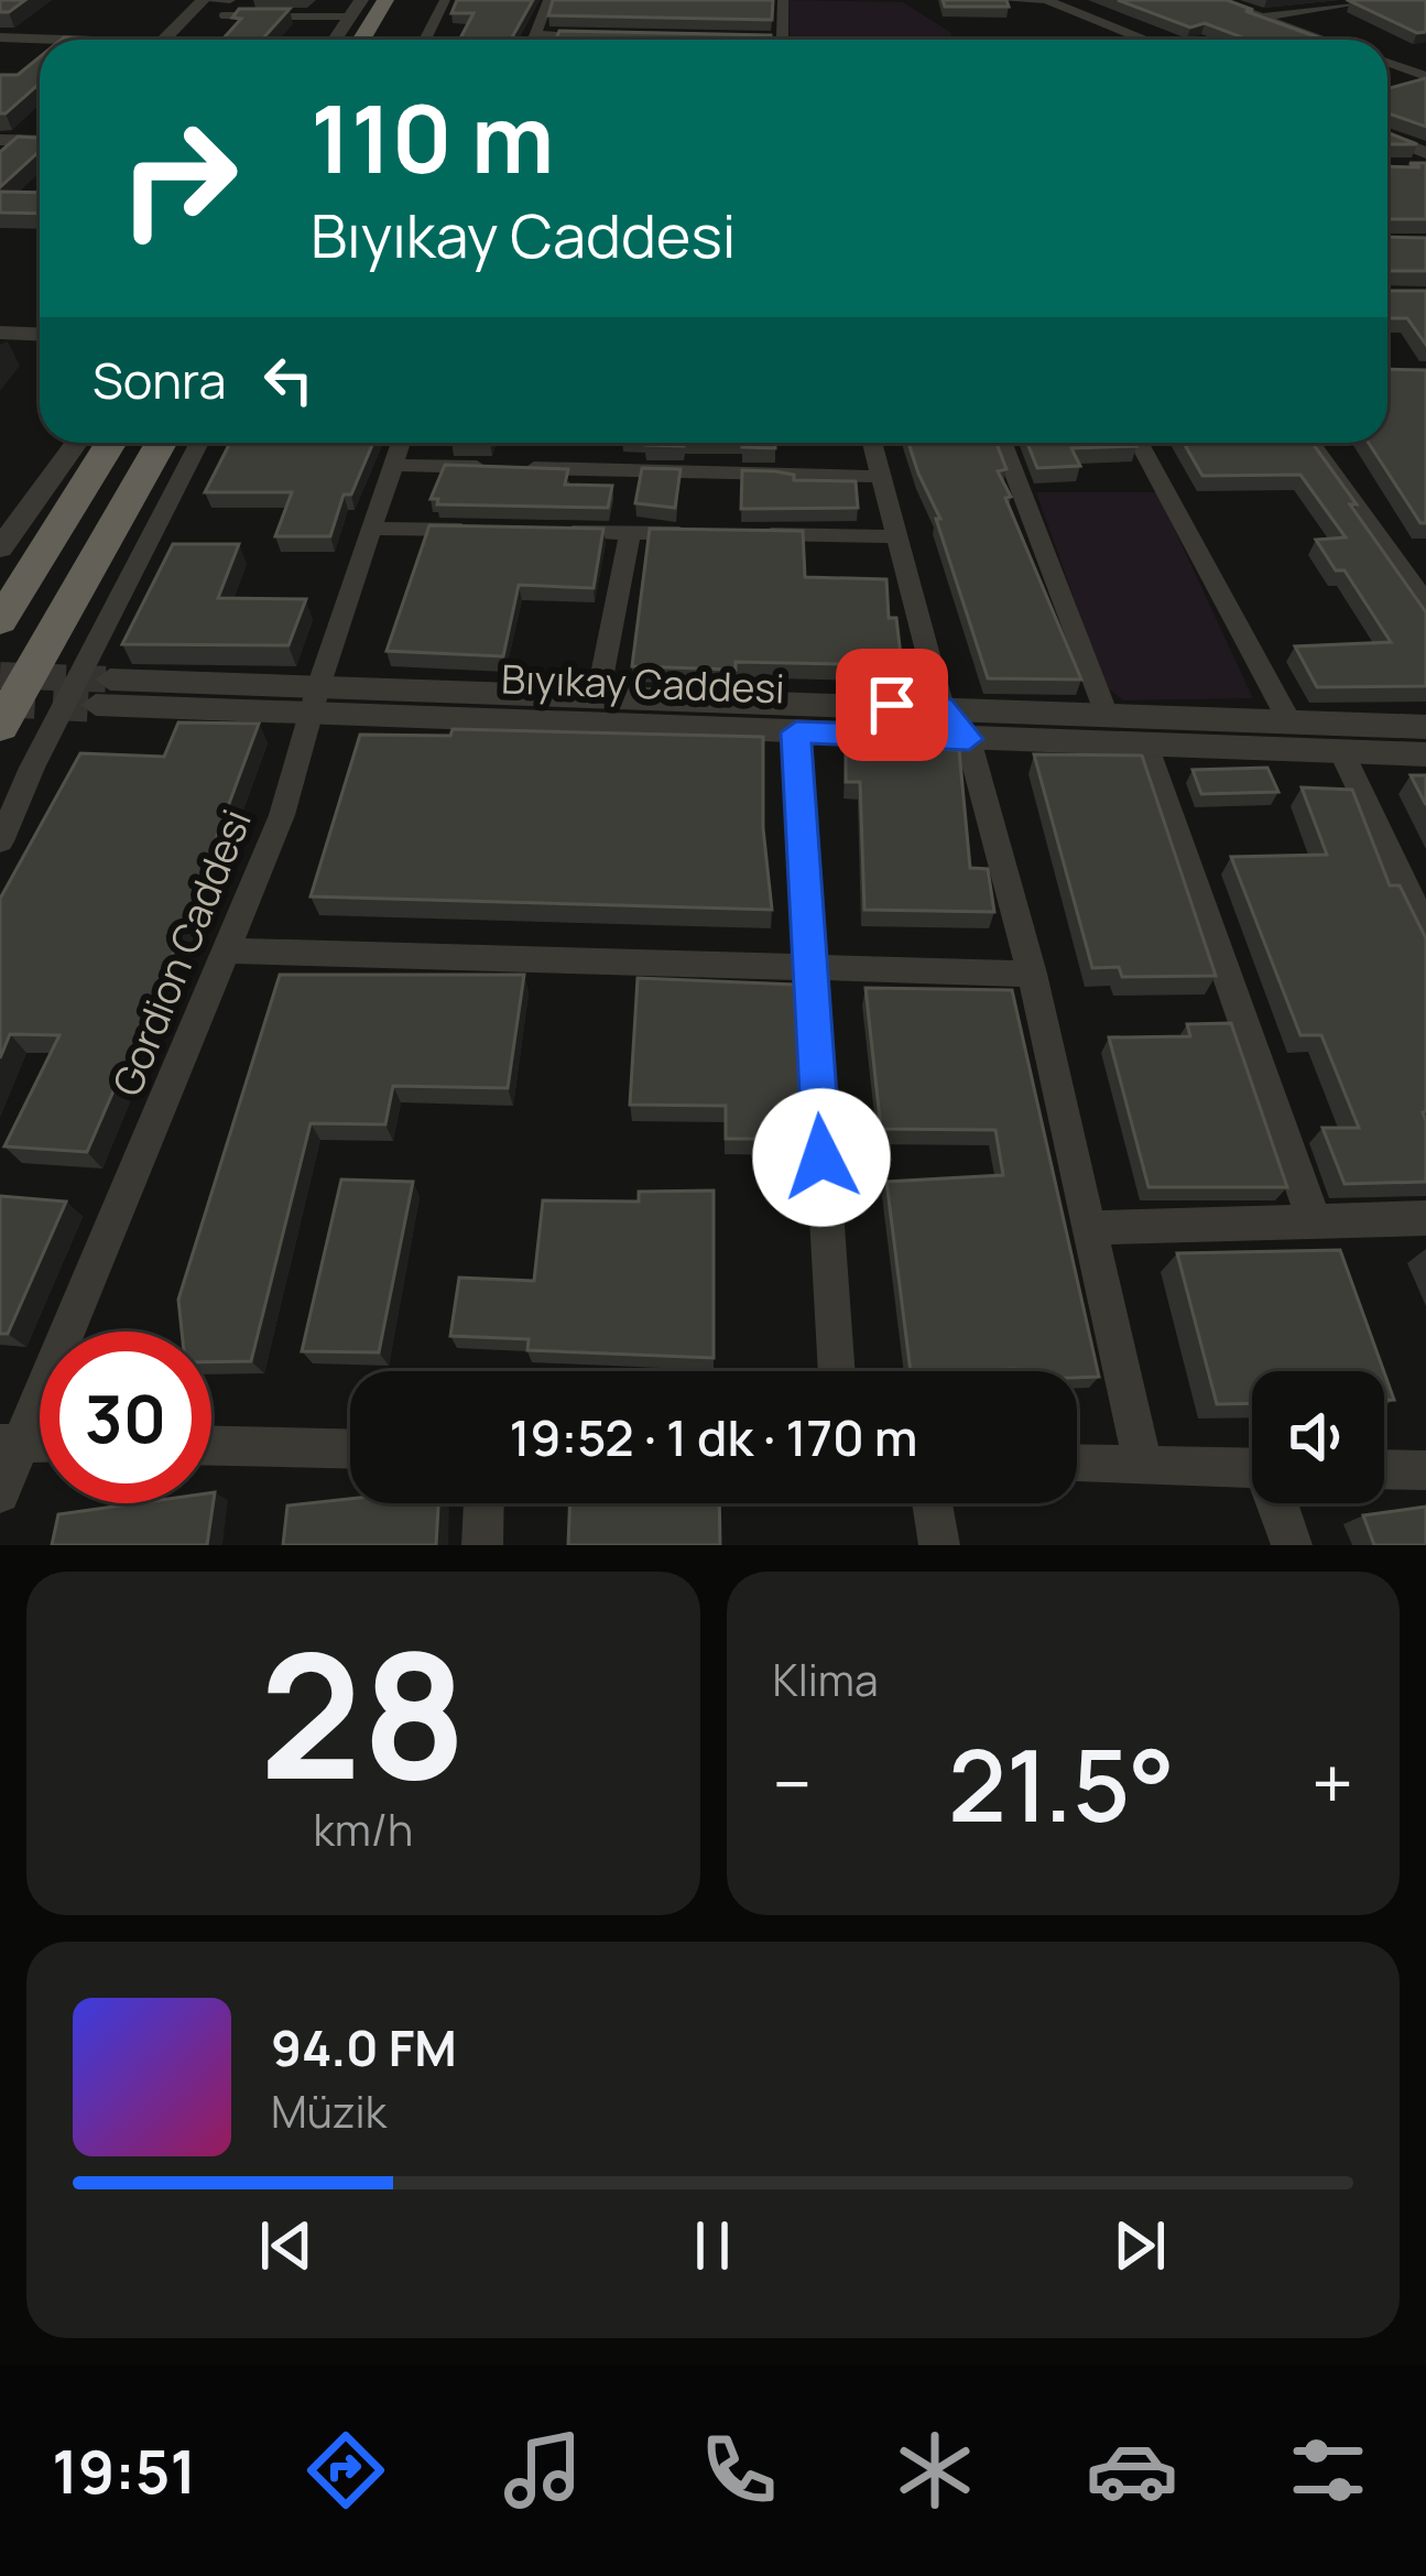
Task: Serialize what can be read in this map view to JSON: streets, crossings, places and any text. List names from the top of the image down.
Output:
{
  "streets": {
    "street": ["Bıyıkay Caddesi", "Gordion Caddesi"]
  },
  "crossings": [
    ["Bıyıkay Caddesi", "Gordion Caddesi"]
  ],
  "page": {
    "turn": ["110 m", "Bıyıkay Caddesi"],
    "then": "Sonra",
    "limit": "30",
    "trip": "19:52 · 1 dk · 170 m",
    "tile": [
      ["28", "km/h"],
      "Klima"
    ],
    "heat": ["−", "21.5°", "+"],
    "song": ["94.0 FM", "Müzik"],
    "tabs": "19:51"
  }
}
